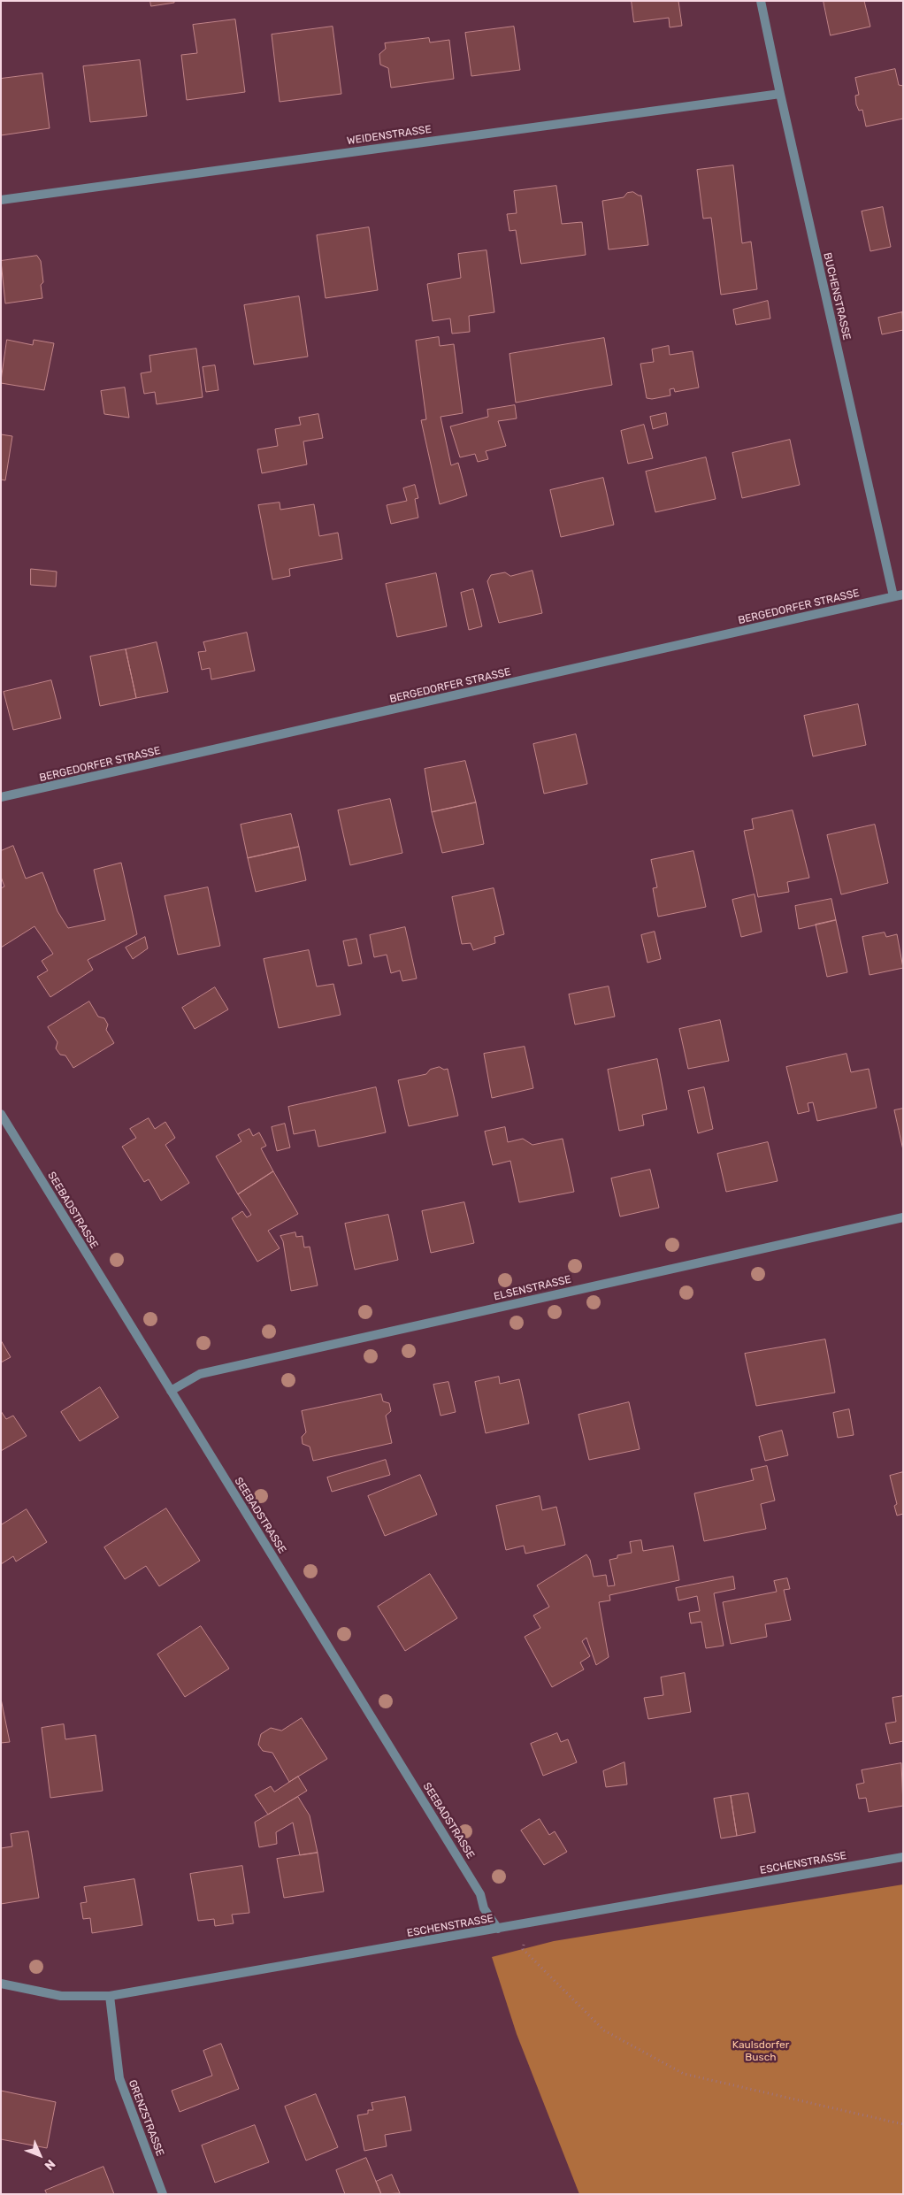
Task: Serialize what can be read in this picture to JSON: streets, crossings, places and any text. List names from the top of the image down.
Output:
{
  "streets": {
    "street": [
      "WEIDENSTRASSE",
      "BUCHENSTRASSE",
      "BERGEDORFER STRASSE",
      "SEEBADSTRASSE",
      "ELSENSTRASSE",
      "ESCHENSTRASSE",
      "GRENZSTRASSE"
    ]
  },
  "crossings": [
    ["WEIDENSTRASSE", "BUCHENSTRASSE"],
    ["BUCHENSTRASSE", "BERGEDORFER STRASSE"],
    ["SEEBADSTRASSE", "ELSENSTRASSE"],
    ["SEEBADSTRASSE", "ESCHENSTRASSE"],
    ["ESCHENSTRASSE", "GRENZSTRASSE"]
  ],
  "parks": ["Kaulsdorfer Busch"],
  "north": "bottom right"
}
